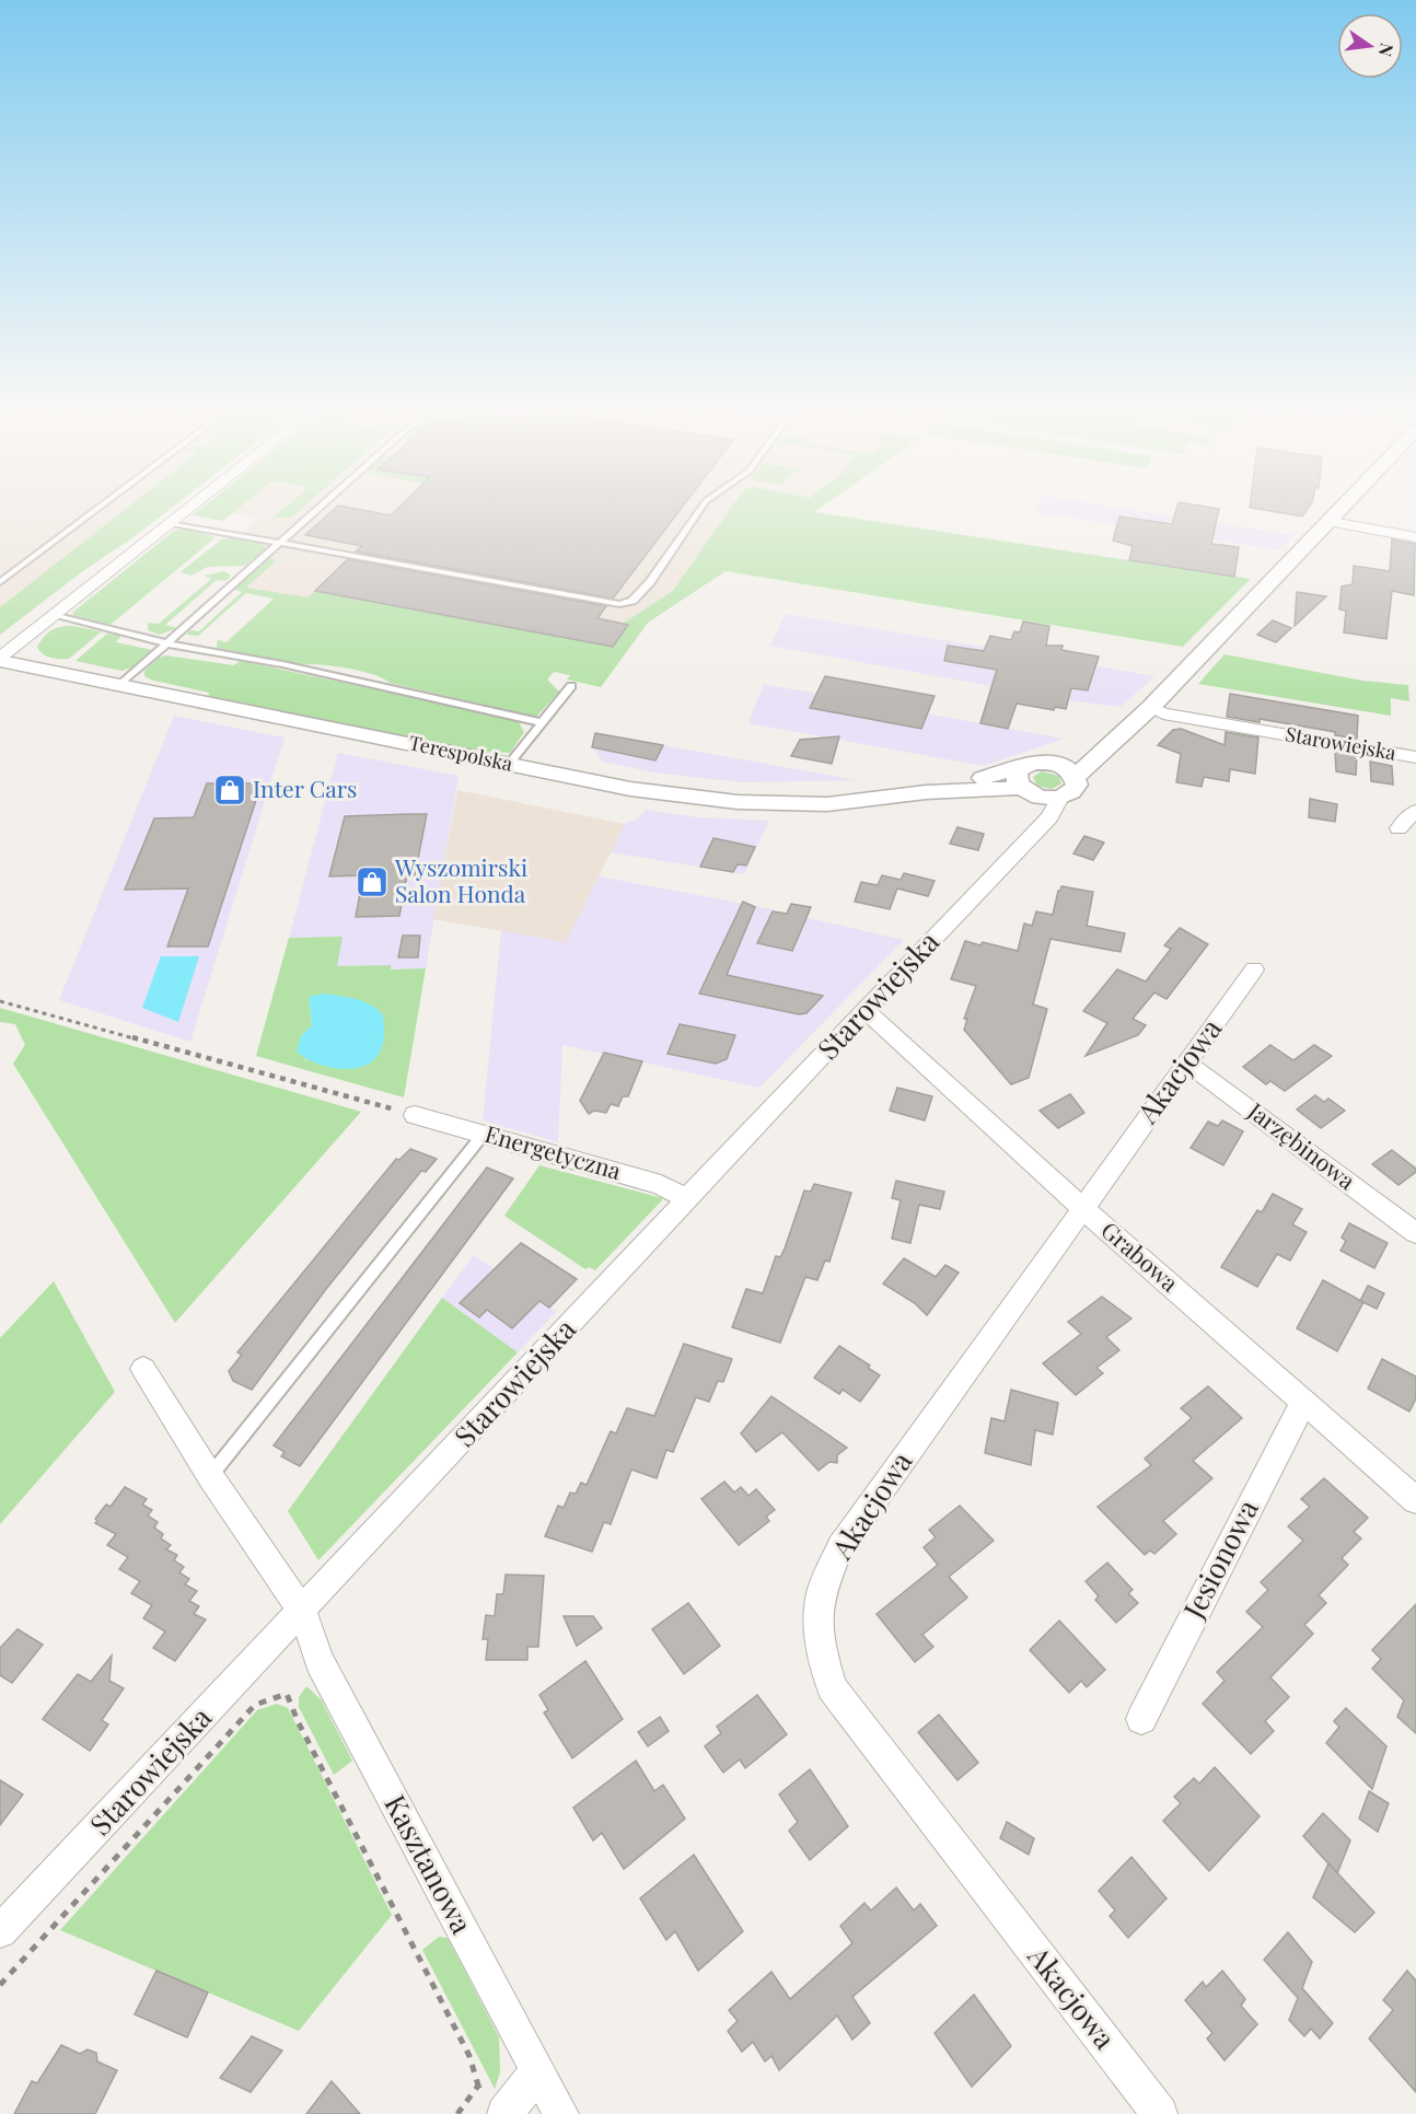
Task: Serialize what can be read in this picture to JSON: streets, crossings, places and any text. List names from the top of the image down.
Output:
{
  "streets": {
    "street": [
      "Starowiejska",
      "Terespolska",
      "Akacjowa",
      "Jarzębinowa",
      "Energetyczna",
      "Grabowa",
      "Jesionowa",
      "Kasztanowa"
    ]
  },
  "crossings": [
    ["Starowiejska", "Energetyczna"],
    ["Starowiejska", "Grabowa"],
    ["Starowiejska", "Kasztanowa"],
    ["Akacjowa", "Jarzębinowa"],
    ["Akacjowa", "Grabowa"],
    ["Grabowa", "Jesionowa"]
  ],
  "places": {
    "shop": ["Inter Cars", "Wyszomirski Salon Honda"]
  },
  "north": "right"
}
